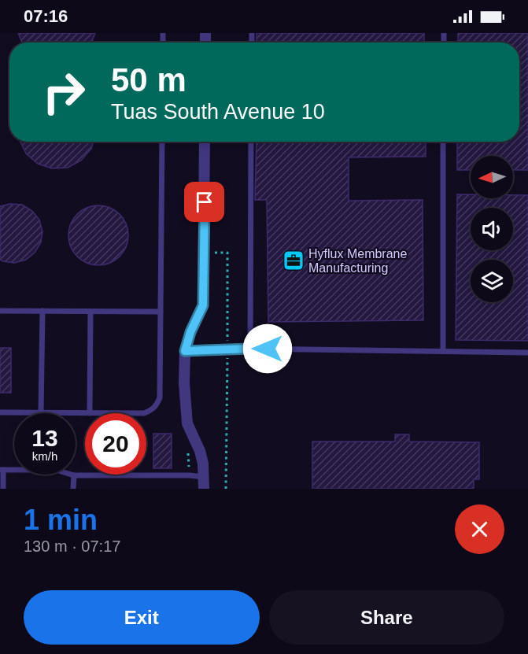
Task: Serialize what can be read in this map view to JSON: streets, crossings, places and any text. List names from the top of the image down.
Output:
{
  "places": {
    "office": ["Hyflux Membrane Manufacturing"]
  },
  "north": "left",
  "page": {
    "status": "07:16",
    "turn": ["50 m", "Tuas South Avenue 10"],
    "speed": "13 km/h",
    "limit": "20",
    "heading": ["1 min", "130 m · 07:17"],
    "buttons": ["Exit", "Share"]
  }
}
